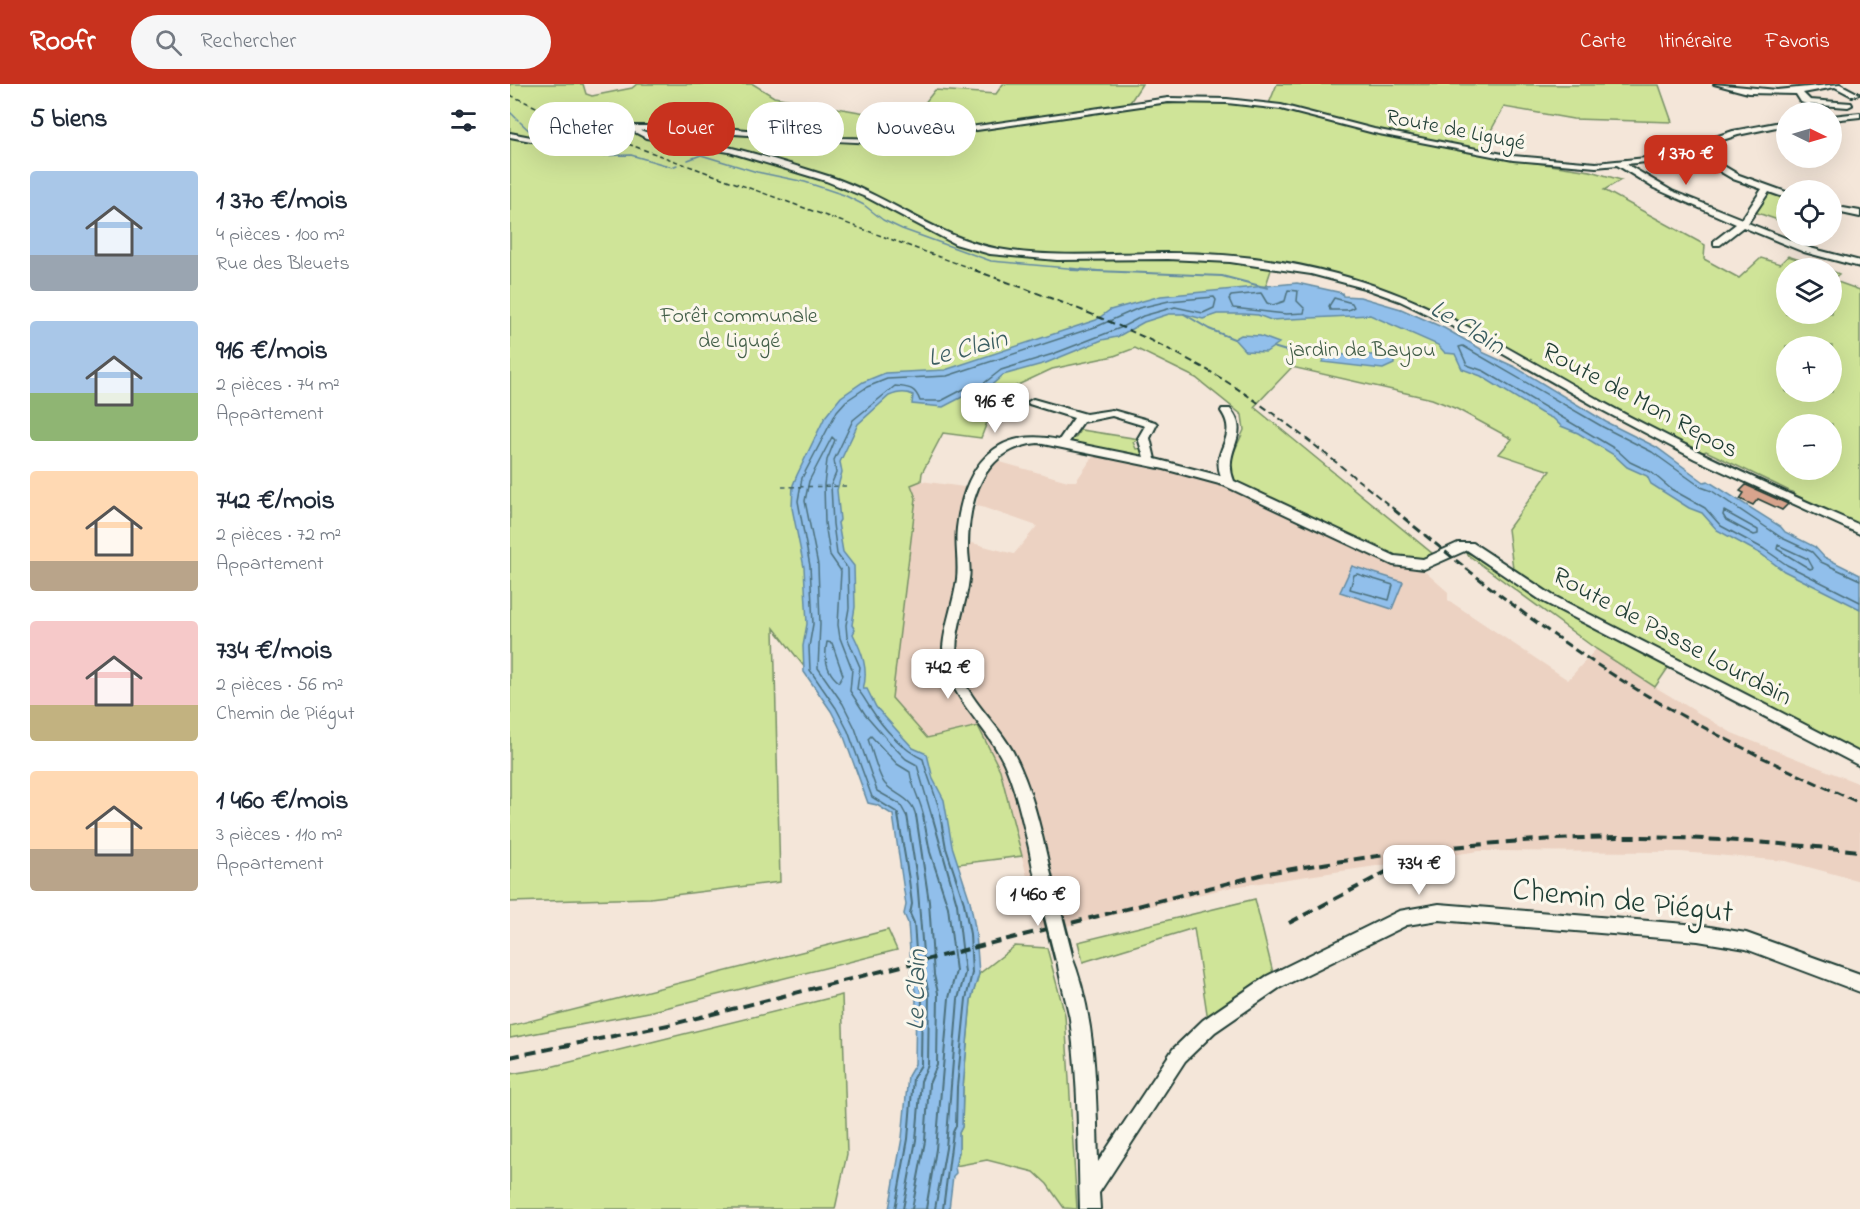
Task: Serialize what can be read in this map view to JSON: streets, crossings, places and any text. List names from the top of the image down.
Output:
{
  "streets": {
    "street": [
      "Route de Ligugé",
      "Route de Mon Repos",
      "Route de Passe Lourdain",
      "Chemin de Piégut"
    ]
  },
  "crossings": [
    ["Route de Ligugé", "Route de Mon Repos"]
  ],
  "water": ["Le Clain"],
  "parks": ["Forêt communale de Ligugé", "jardin de Bayou"],
  "north": "right",
  "page": {
    "header": "Roofr",
    "search": "Rechercher",
    "nav": ["Carte", "Itinéraire", "Favoris"],
    "heading": "5 biens",
    "map_buttons": ["+", "−"],
    "chip": [
      "Acheter",
      "Louer",
      "Filtres",
      "Nouveau"
    ],
    "price": [
      "1 370 €",
      "916 €",
      "742 €",
      "734 €",
      "1 460 €"
    ],
    "list": [
      {
        "name": "1 370 €/mois",
        "note": "4 pièces · 100 m² · Rue des Bleuets"
      },
      {
        "name": "916 €/mois",
        "note": "2 pièces · 74 m² · Appartement"
      },
      {
        "name": "742 €/mois",
        "note": "2 pièces · 72 m² · Appartement"
      },
      {
        "name": "734 €/mois",
        "note": "2 pièces · 56 m² · Chemin de Piégut"
      },
      {
        "name": "1 460 €/mois",
        "note": "3 pièces · 110 m² · Appartement"
      }
    ]
  }
}
